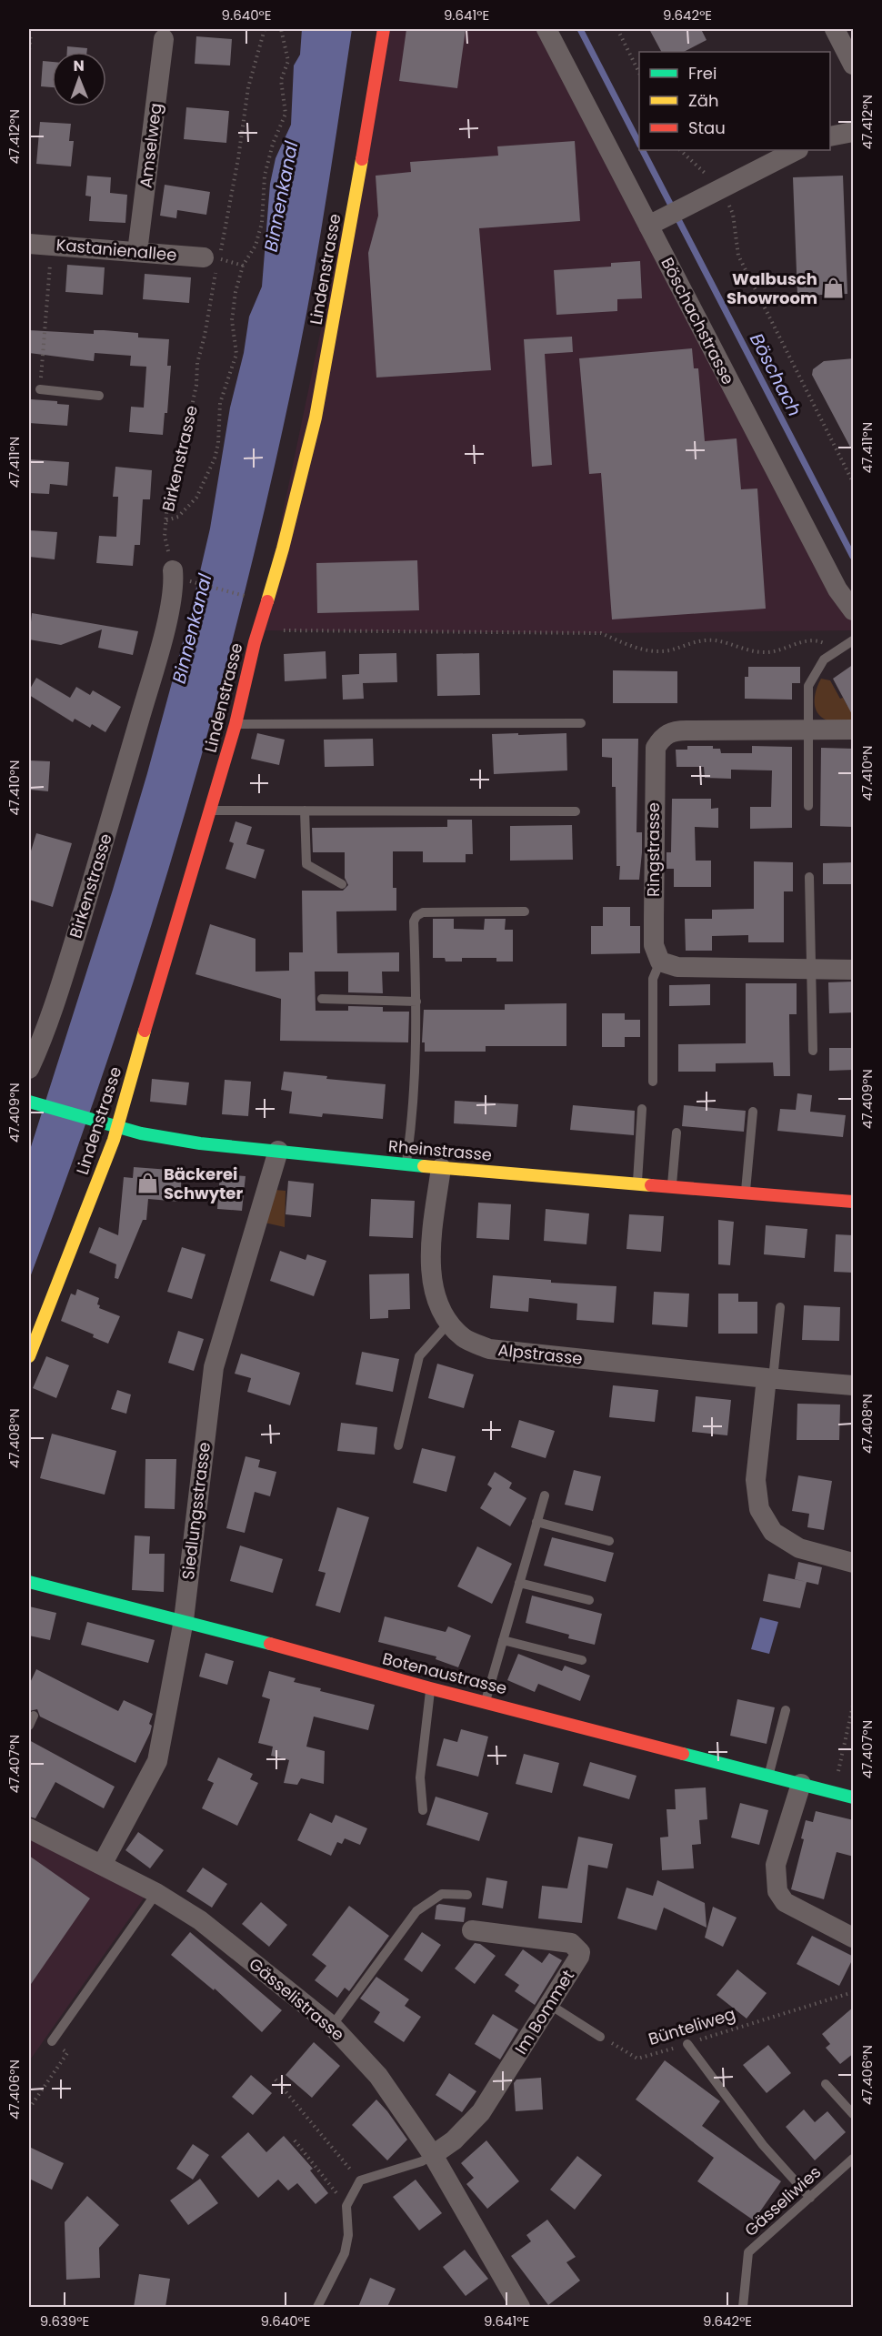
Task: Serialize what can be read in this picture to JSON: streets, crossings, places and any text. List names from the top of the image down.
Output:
{
  "streets": {
    "street": [
      "Amselweg",
      "Kastanienallee",
      "Lindenstrasse",
      "Böschachstrasse",
      "Birkenstrasse",
      "Ringstrasse",
      "Rheinstrasse",
      "Alpstrasse",
      "Siedlungsstrasse",
      "Botenaustrasse",
      "Gässelistrasse",
      "Im Bommet"
    ],
    "lane": ["Gässeliwies"],
    "path": ["Bünteliweg"]
  },
  "crossings": [
    ["Amselweg", "Kastanienallee"],
    ["Kastanienallee", "Birkenstrasse"],
    ["Lindenstrasse", "Rheinstrasse"],
    ["Rheinstrasse", "Alpstrasse"],
    ["Rheinstrasse", "Siedlungsstrasse"],
    ["Siedlungsstrasse", "Botenaustrasse"],
    ["Siedlungsstrasse", "Gässelistrasse"],
    ["Gässelistrasse", "Im Bommet"]
  ],
  "water": ["Binnenkanal", "Böschach"],
  "places": {
    "shop": ["Walbusch Showroom", "Bäckerei Schwyter"]
  },
  "legend": ["Frei", "Zäh", "Stau"],
  "north": "top",
  "coordinates": [
    "9.640°E",
    "9.641°E",
    "9.642°E",
    "47.412°N",
    "47.411°N",
    "47.410°N",
    "47.409°N",
    "47.408°N",
    "47.407°N",
    "47.406°N",
    "9.639°E"
  ]
}
